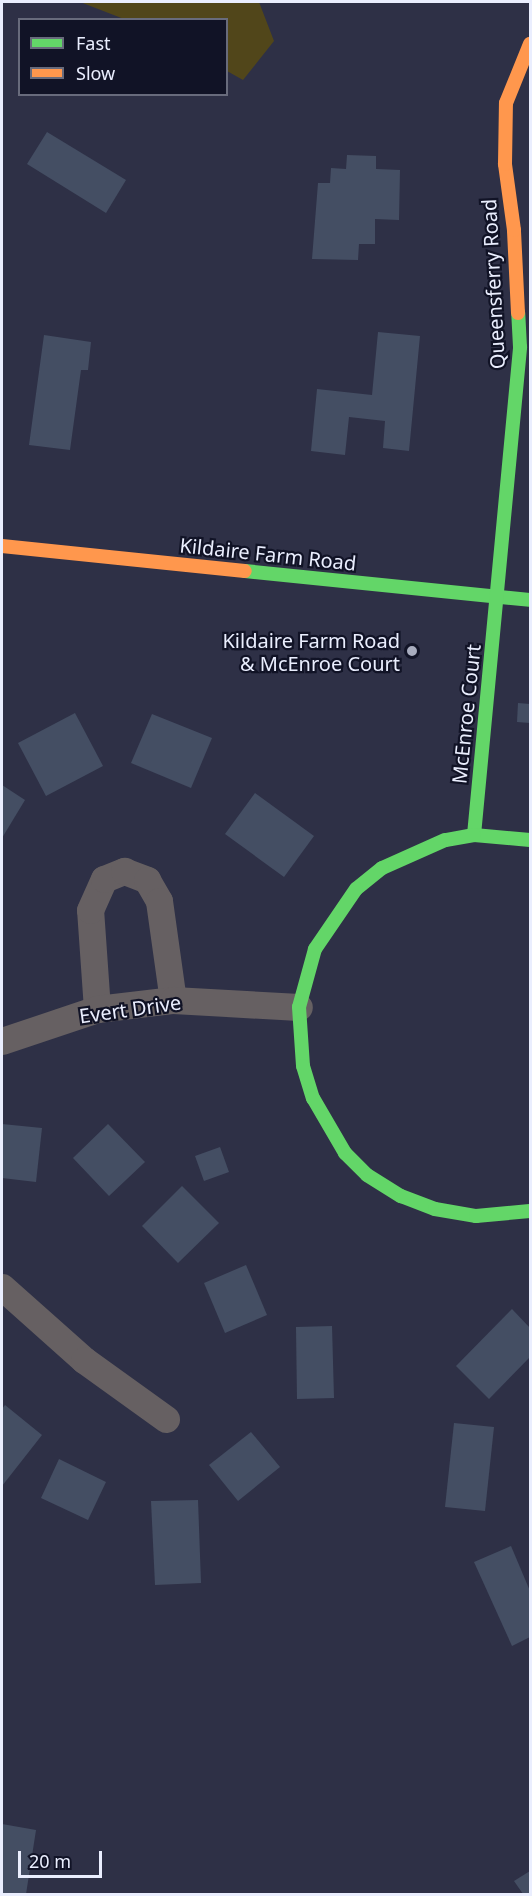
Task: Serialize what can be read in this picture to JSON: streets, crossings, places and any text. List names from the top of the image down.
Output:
{
  "streets": {
    "street": [
      "Queensferry Road",
      "Kildaire Farm Road",
      "McEnroe Court",
      "Evert Drive"
    ]
  },
  "crossings": [
    ["Queensferry Road", "Kildaire Farm Road"],
    ["Queensferry Road", "McEnroe Court"],
    ["Kildaire Farm Road", "McEnroe Court"]
  ],
  "places": ["Kildaire Farm Road & McEnroe Court"],
  "legend": ["Fast", "Slow"],
  "scale_bar": "20 m"
}
